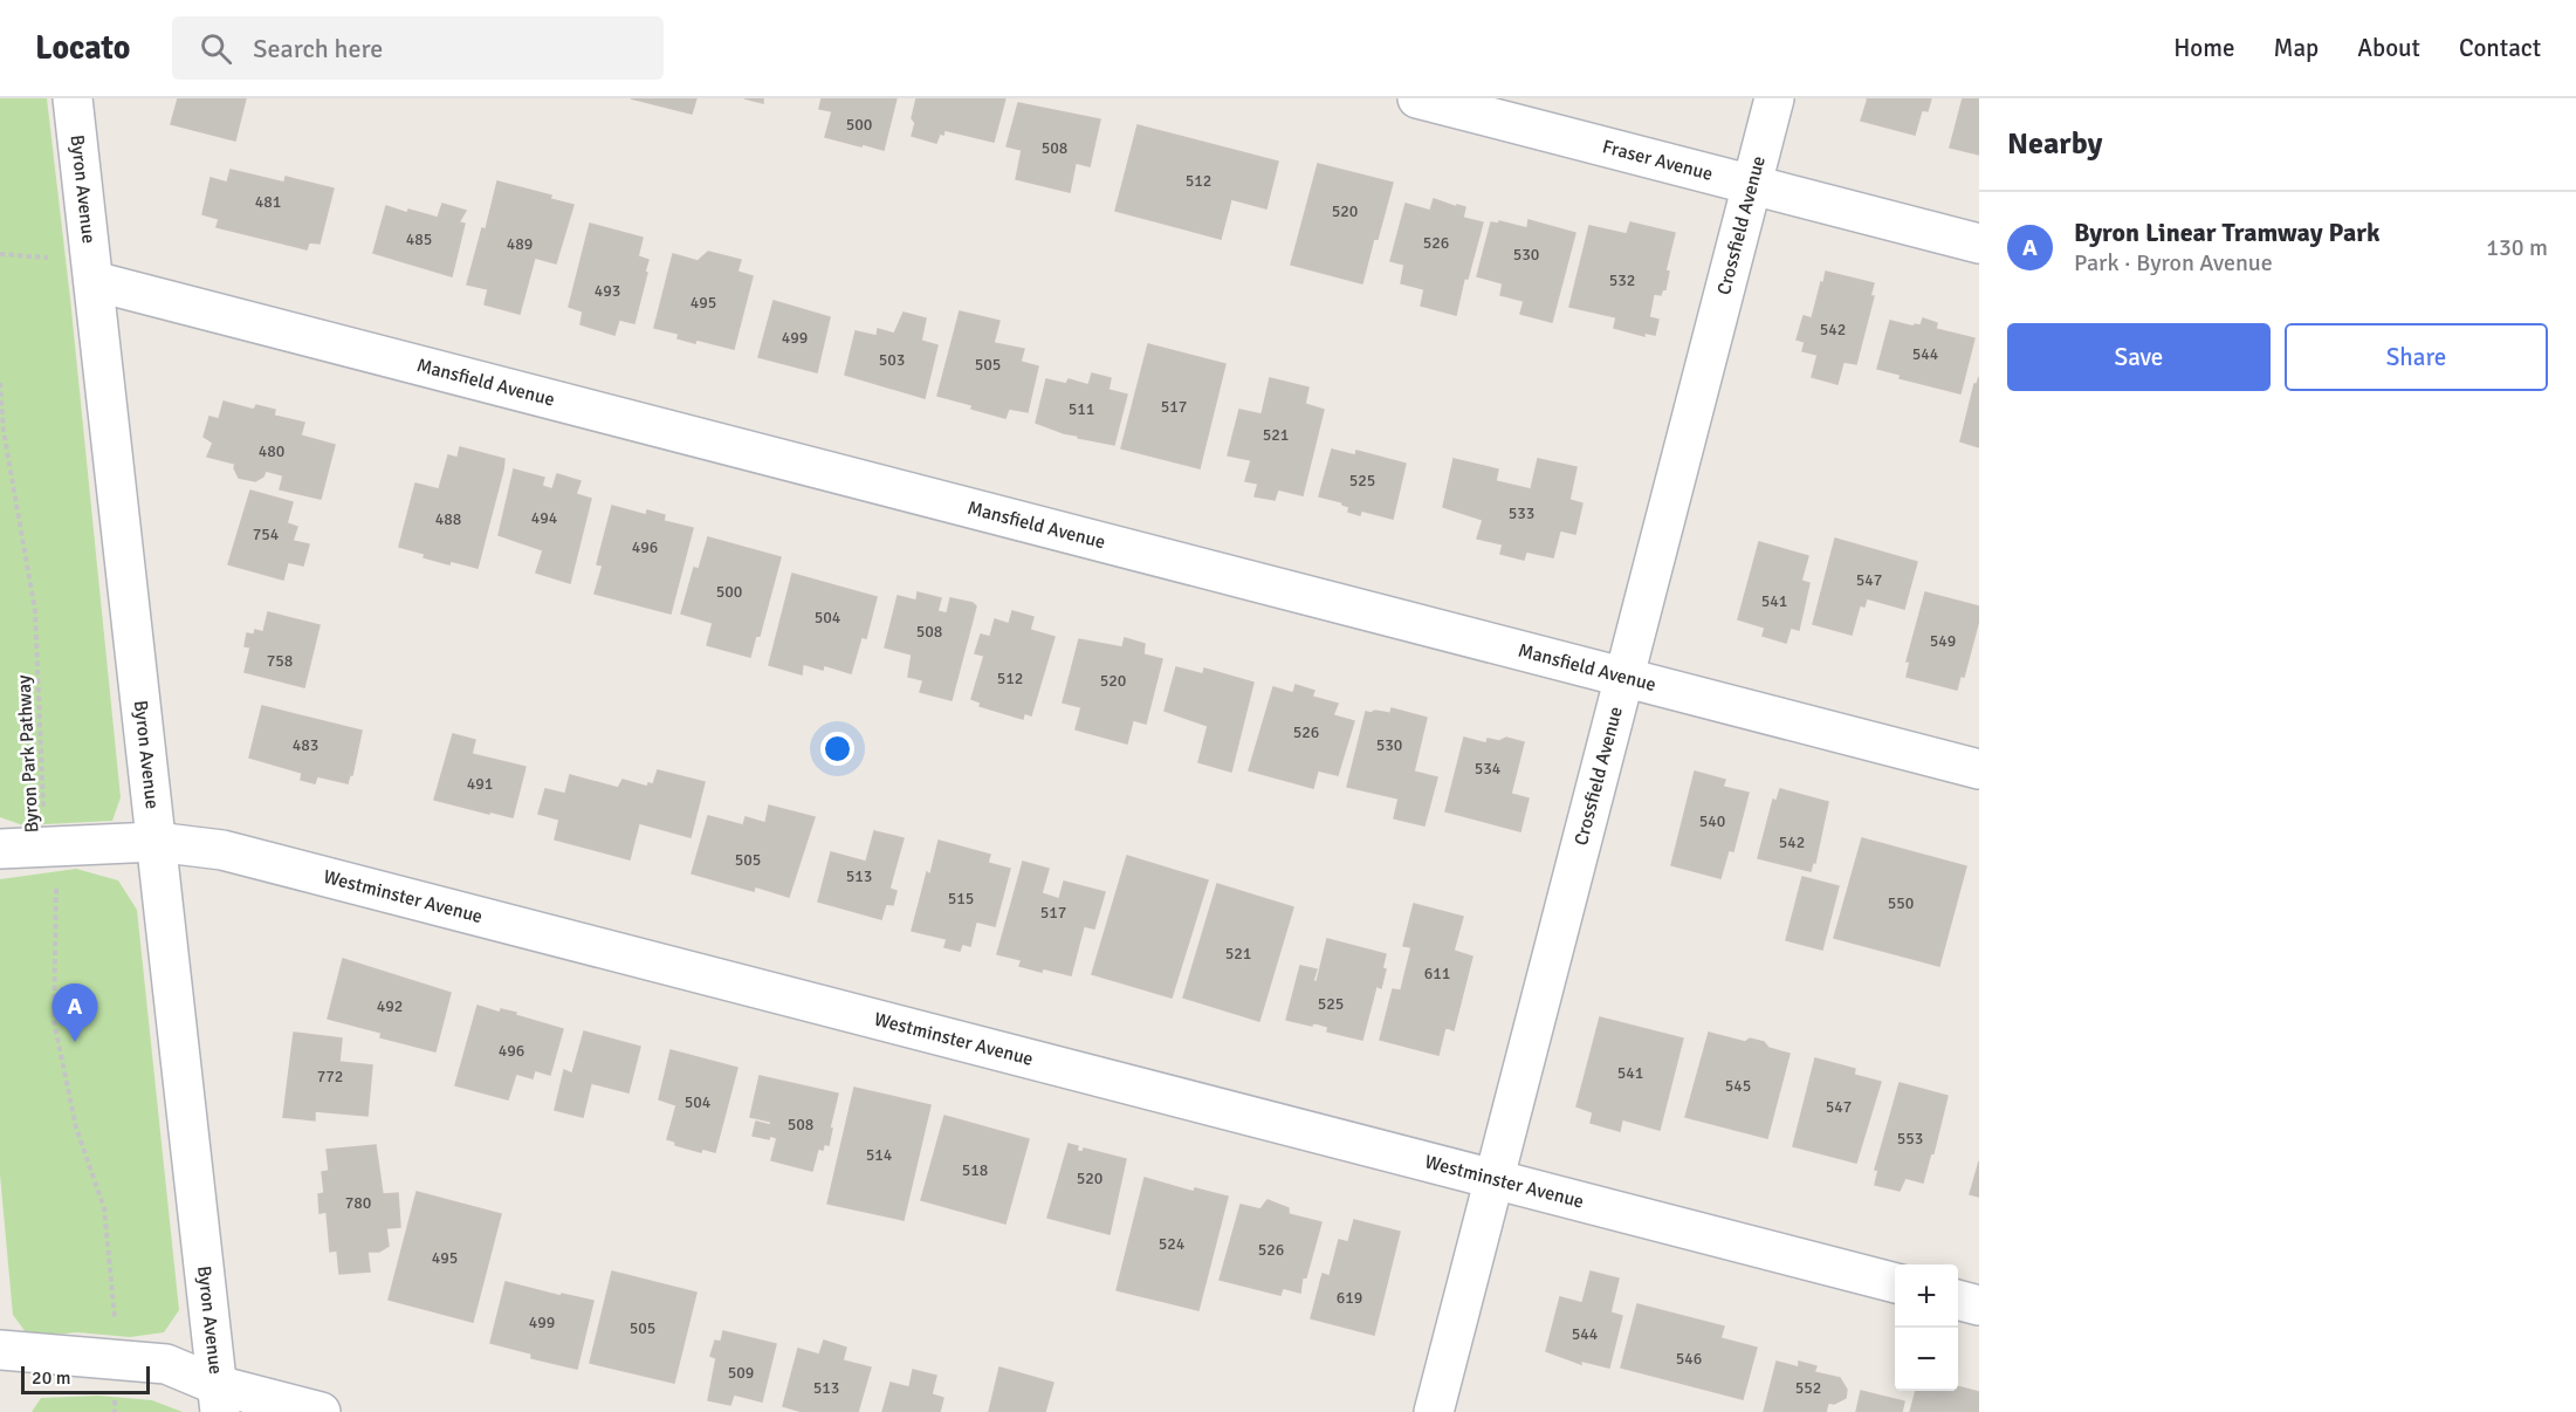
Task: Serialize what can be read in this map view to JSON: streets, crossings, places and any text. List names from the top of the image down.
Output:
{
  "streets": {
    "street": [
      "Fraser Avenue",
      "Byron Avenue",
      "Crossfield Avenue",
      "Mansfield Avenue",
      "Westminster Avenue"
    ],
    "path": ["Byron Park Pathway"]
  },
  "crossings": [
    ["Fraser Avenue", "Crossfield Avenue"],
    ["Byron Avenue", "Mansfield Avenue"],
    ["Byron Avenue", "Westminster Avenue"],
    ["Crossfield Avenue", "Mansfield Avenue"],
    ["Crossfield Avenue", "Westminster Avenue"],
    ["Byron Park Pathway", "Westminster Avenue"]
  ],
  "house_numbers": [
    "500",
    "508",
    "512",
    "481",
    "520",
    "485",
    "526",
    "489",
    "530",
    "532",
    "493",
    "495",
    "542",
    "499",
    "544",
    "503",
    "505",
    "517",
    "511",
    "521",
    "480",
    "525",
    "533",
    "494",
    "488",
    "754",
    "496",
    "547",
    "500",
    "541",
    "504",
    "508",
    "549",
    "758",
    "512",
    "520",
    "526",
    "483",
    "530",
    "534",
    "491",
    "540",
    "542",
    "505",
    "513",
    "515",
    "550",
    "517",
    "521",
    "611",
    "525",
    "492",
    "496",
    "541",
    "772",
    "545",
    "504",
    "547",
    "508",
    "553",
    "514",
    "518",
    "520",
    "780",
    "524",
    "526",
    "495",
    "619",
    "499",
    "505",
    "544",
    "546",
    "509",
    "513",
    "552"
  ],
  "scale_bar": "20 m",
  "page": {
    "header": "Locato",
    "search": "Search here",
    "nav": [
      "Home",
      "Map",
      "About",
      "Contact"
    ],
    "heading": "Nearby",
    "list": [
      {
        "mark": "A",
        "name": "Byron Linear Tramway Park",
        "note": "Park · Byron Avenue",
        "value": "130 m"
      }
    ],
    "buttons": ["Save", "Share"],
    "pins": "A",
    "map_buttons": ["+", "−"],
    "scale": "20 m"
  }
}
